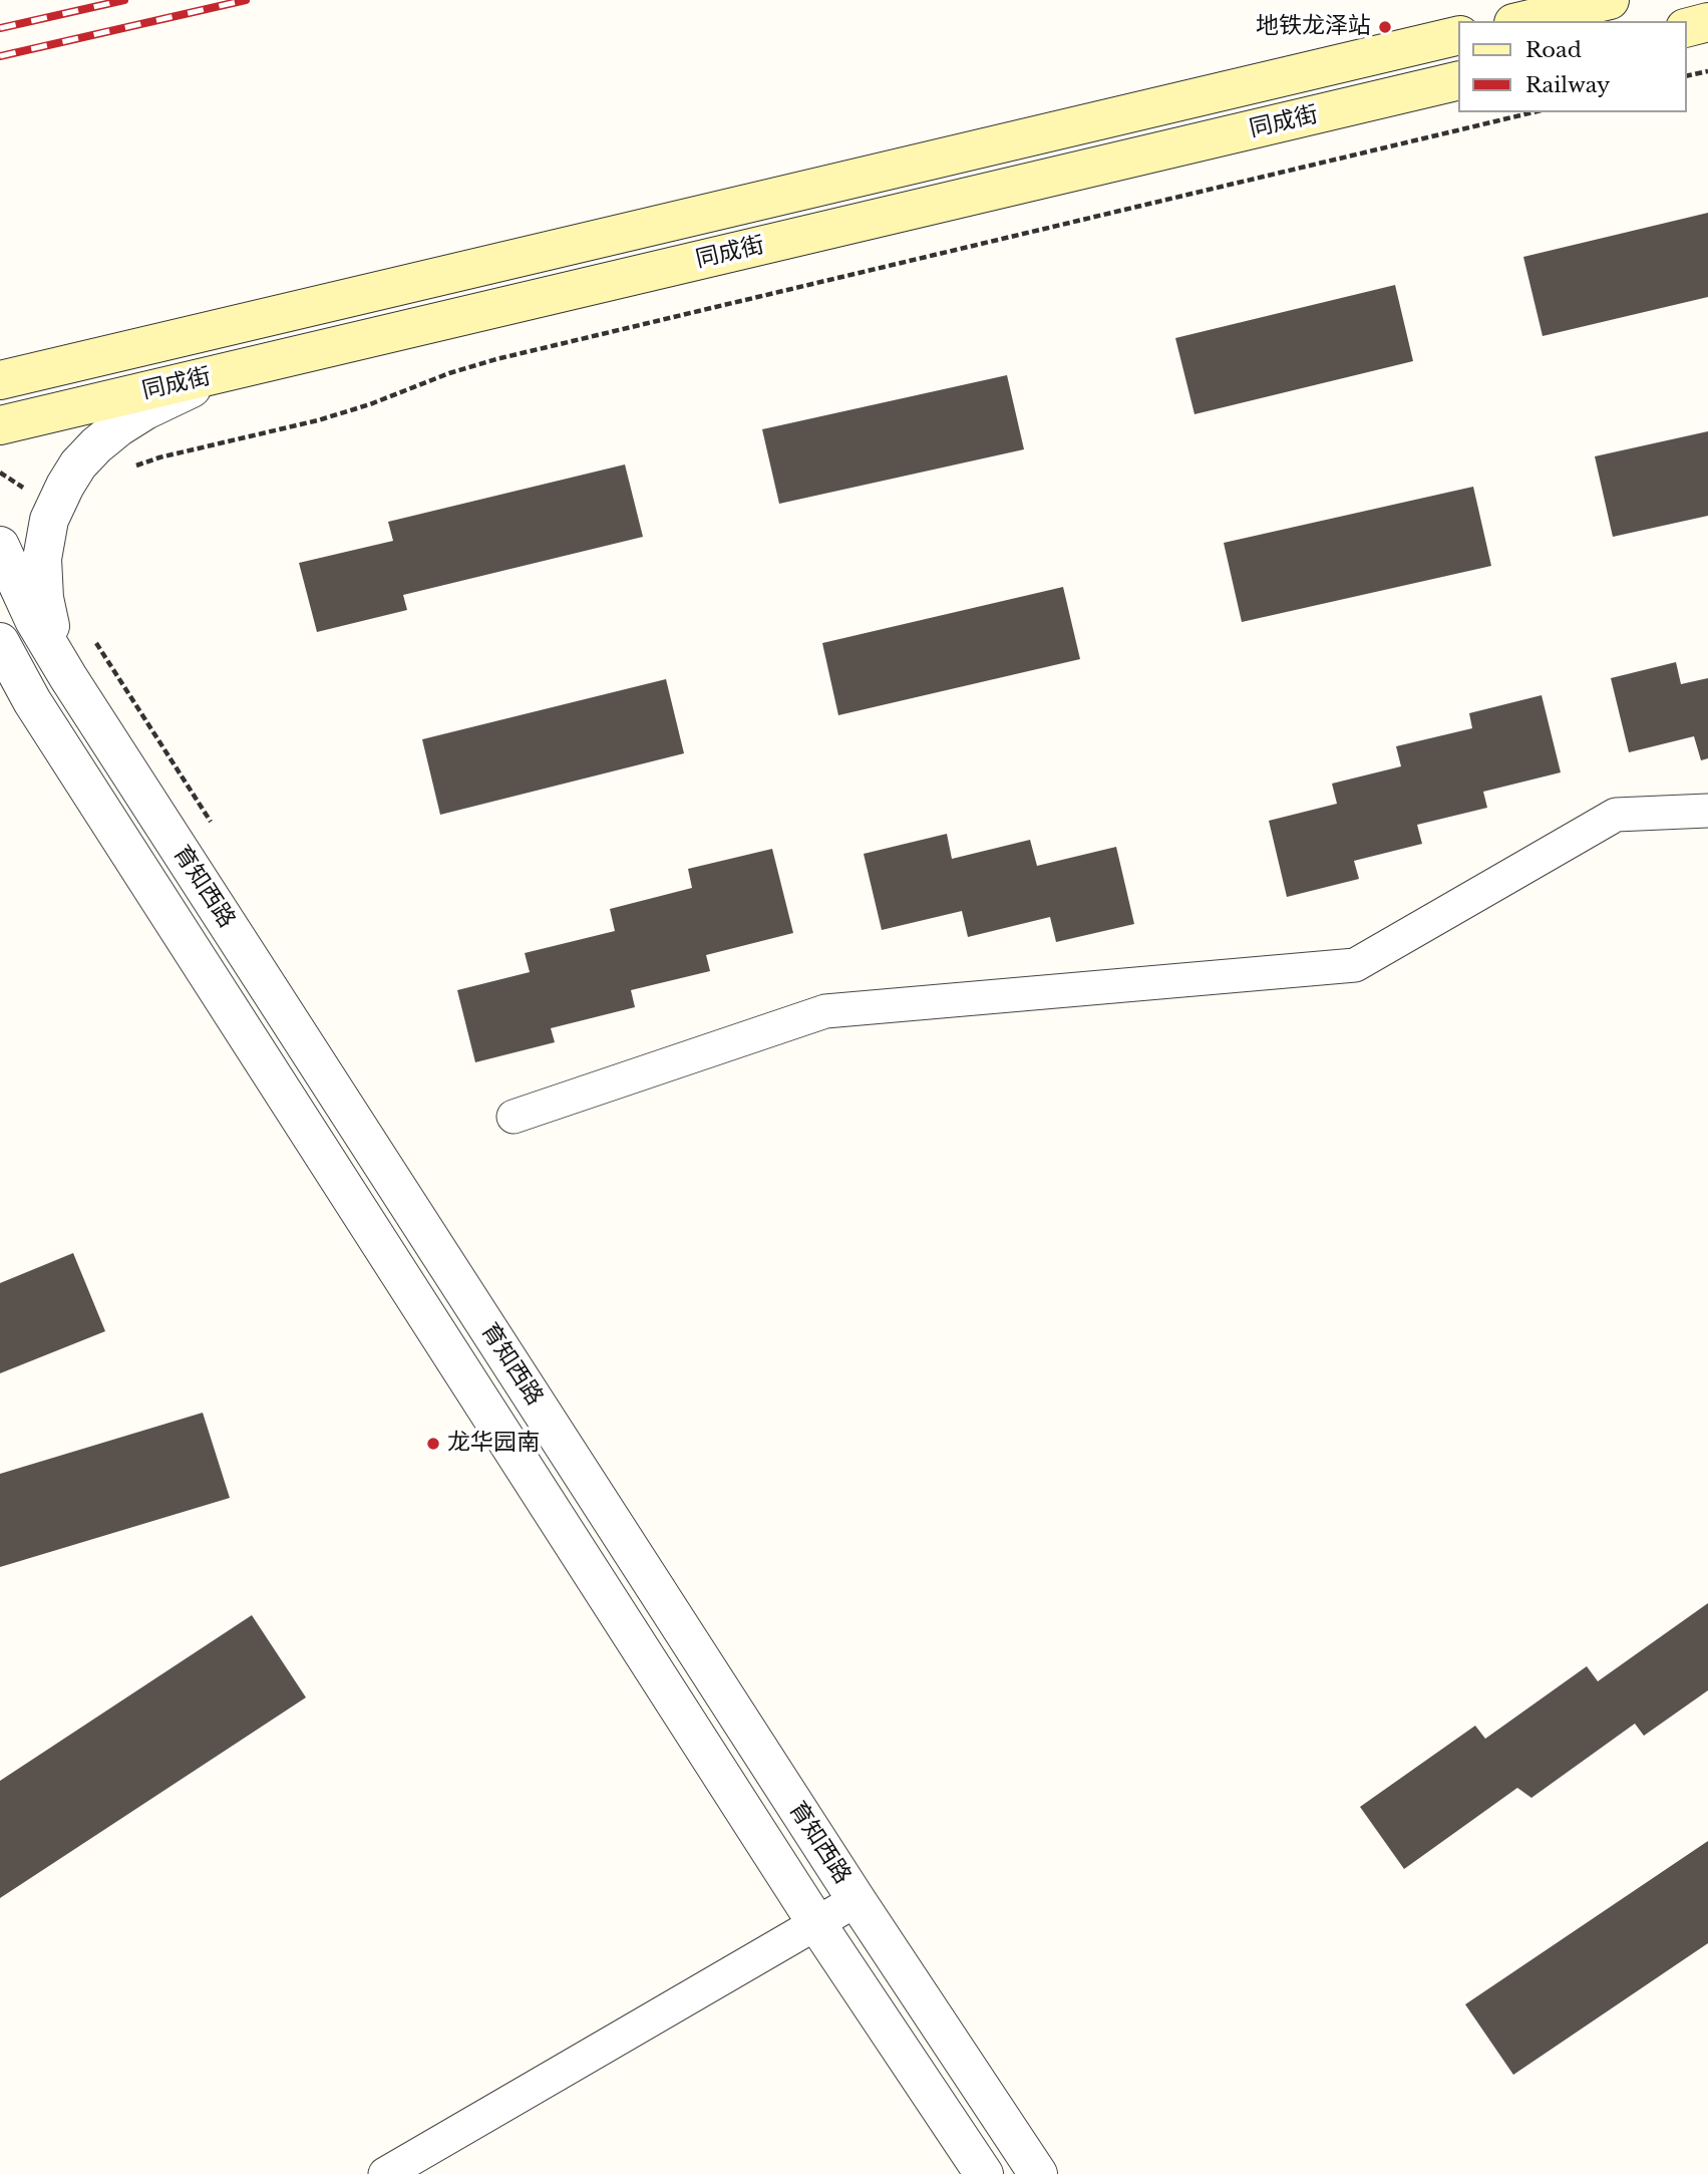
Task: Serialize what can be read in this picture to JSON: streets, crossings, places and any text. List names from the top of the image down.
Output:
{
  "streets": {
    "main road": ["同成街"],
    "street": ["育知西路"]
  },
  "places": ["地铁龙泽站", "龙华园南"],
  "legend": ["Road", "Railway"]
}
